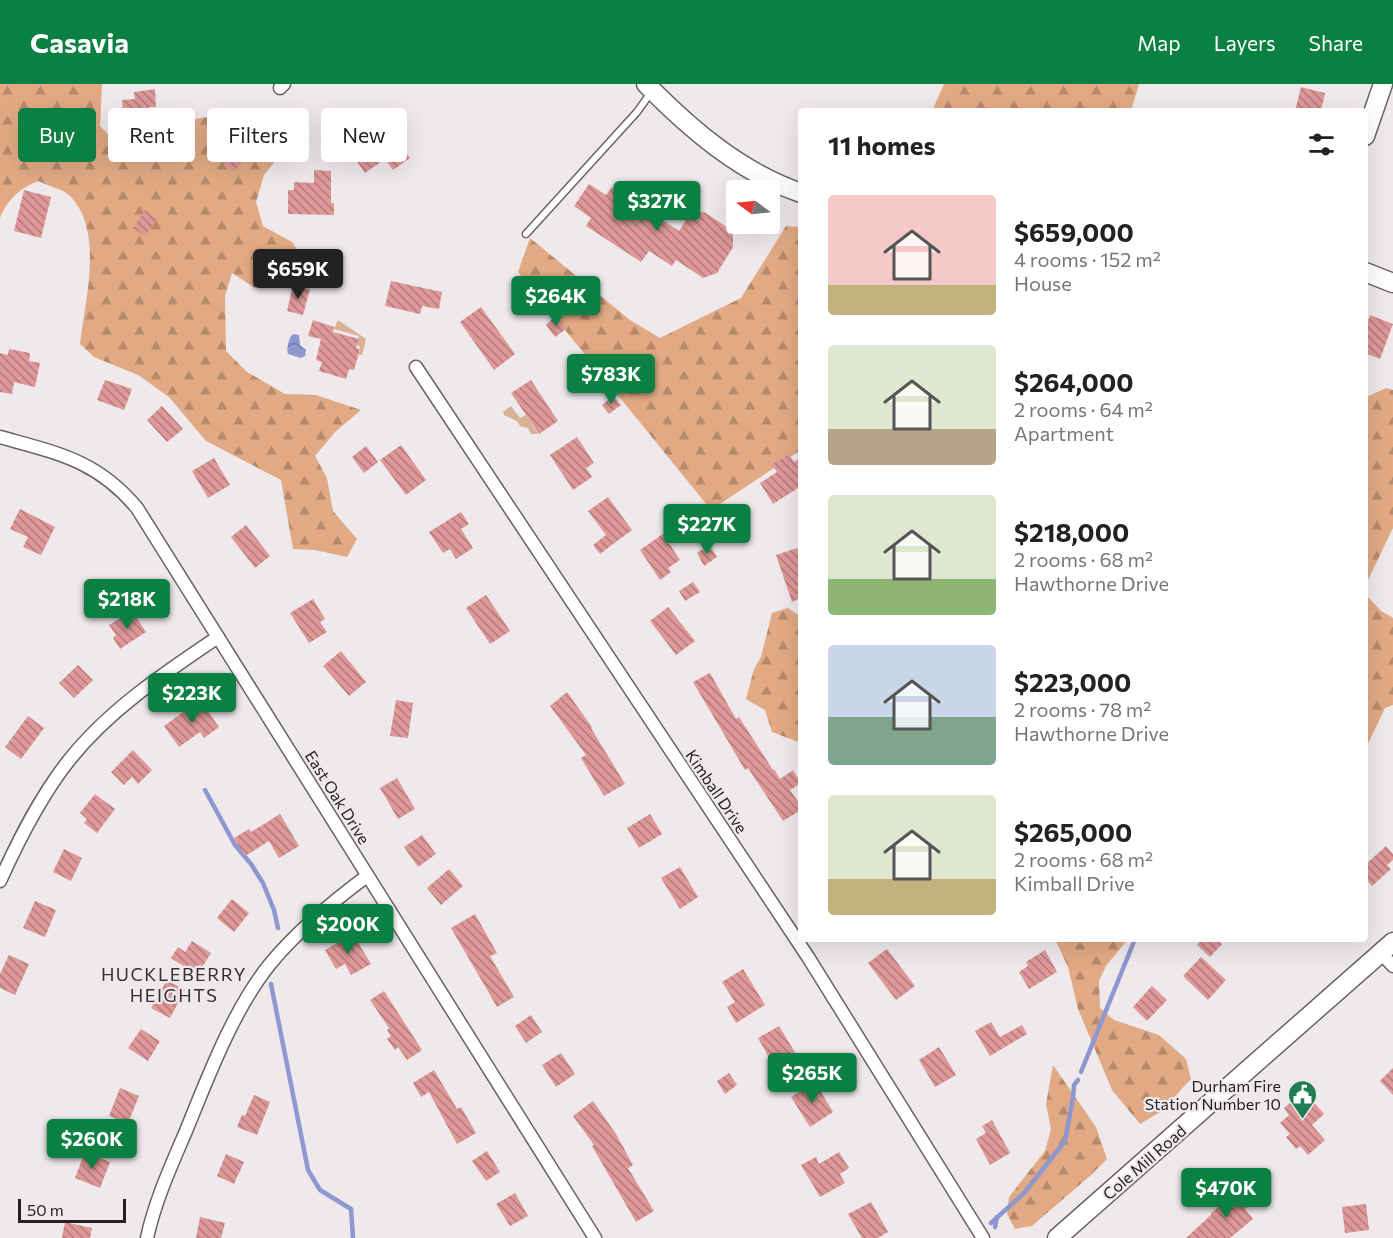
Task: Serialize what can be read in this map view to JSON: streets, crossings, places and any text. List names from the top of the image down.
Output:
{
  "streets": {
    "street": ["Kimball Drive", "East Oak Drive", "Cole Mill Road"]
  },
  "districts": ["HUCKLEBERRY HEIGHTS"],
  "places": {
    "public building": ["Durham Fire Station Number 10"]
  },
  "scale_bar": "50 m",
  "north": "left",
  "page": {
    "header": "Casavia",
    "nav": ["Map", "Layers", "Share"],
    "chip": [
      "Buy",
      "Rent",
      "Filters",
      "New"
    ],
    "heading": "11 homes",
    "list": [
      {
        "name": "$659,000",
        "note": "4 rooms · 152 m² · House"
      },
      {
        "name": "$264,000",
        "note": "2 rooms · 64 m² · Apartment"
      },
      {
        "name": "$218,000",
        "note": "2 rooms · 68 m² · Hawthorne Drive"
      },
      {
        "name": "$223,000",
        "note": "2 rooms · 78 m² · Hawthorne Drive"
      },
      {
        "name": "$265,000",
        "note": "2 rooms · 68 m² · Kimball Drive"
      }
    ],
    "price": [
      "$327K",
      "$659K",
      "$264K",
      "$783K",
      "$227K",
      "$218K",
      "$223K",
      "$200K",
      "$265K",
      "$260K",
      "$470K"
    ],
    "scale": "50 m"
  }
}
